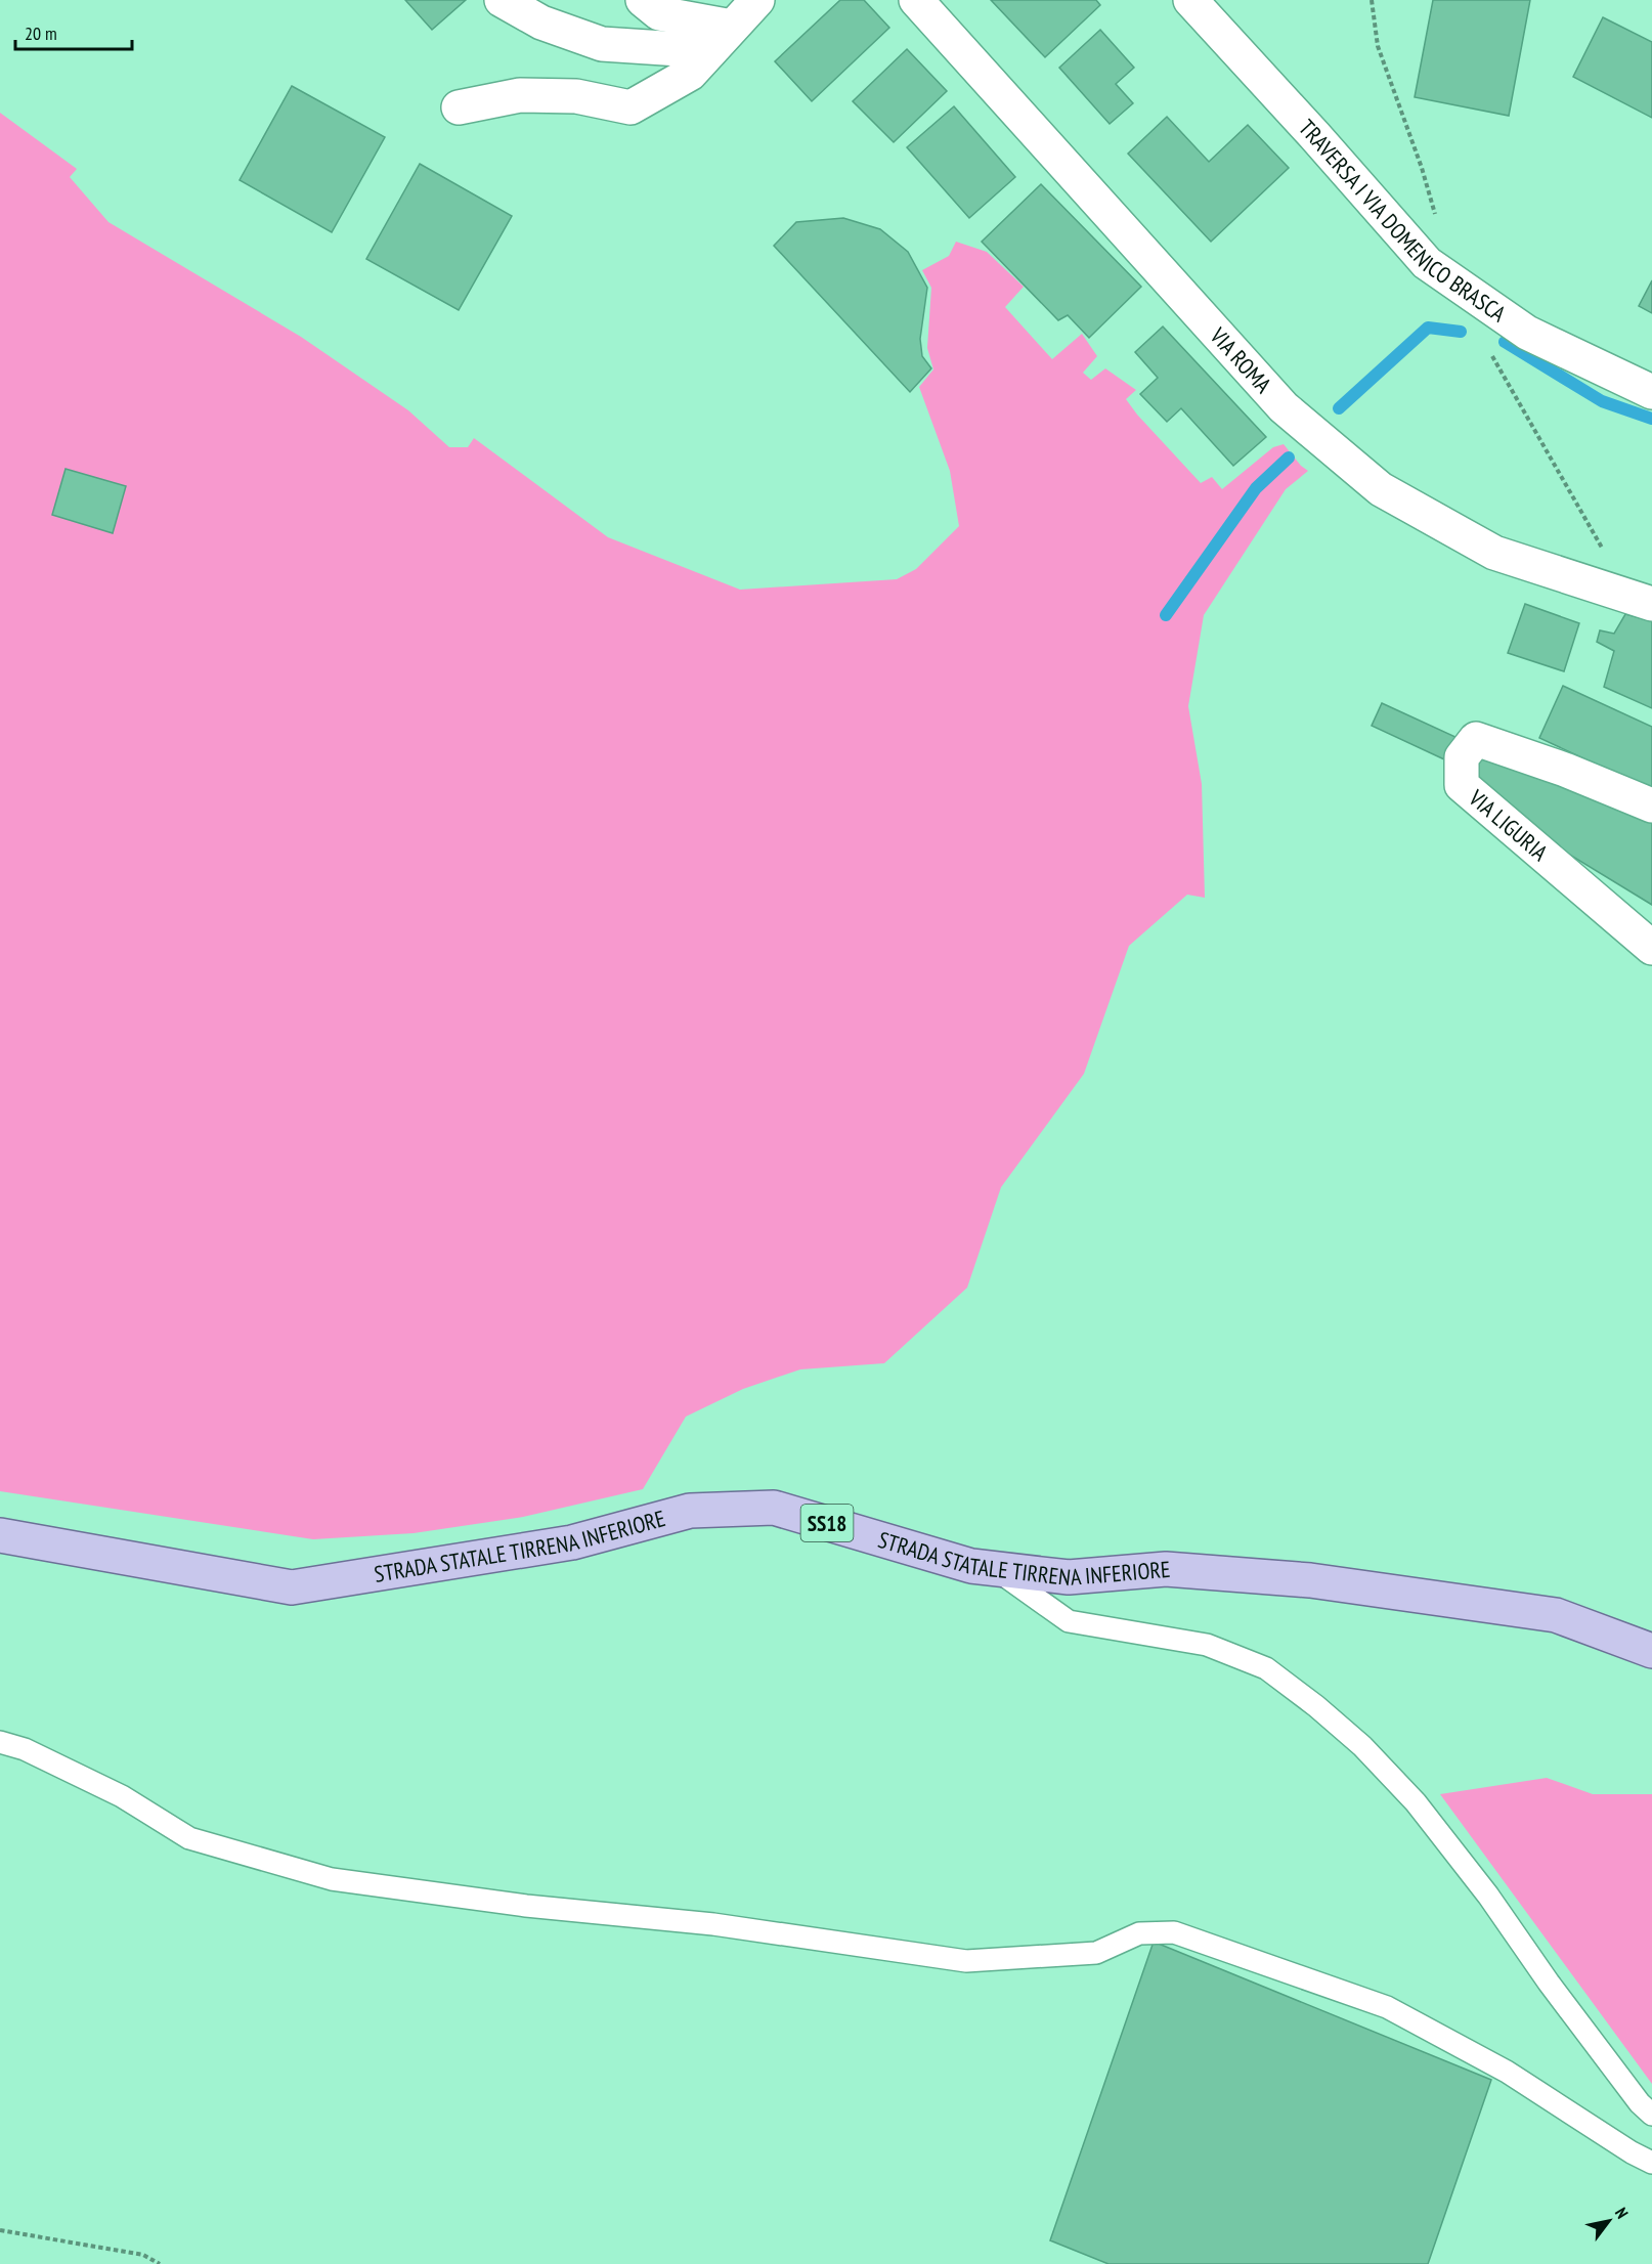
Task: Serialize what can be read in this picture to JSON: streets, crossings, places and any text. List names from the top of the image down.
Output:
{
  "streets": {
    "main road": ["SS18", "STRADA STATALE TIRRENA INFERIORE"],
    "street": ["TRAVERSA I VIA DOMENICO BRASCA", "VIA ROMA", "VIA LIGURIA"]
  },
  "scale_bar": "20 m",
  "north": "top right"
}
